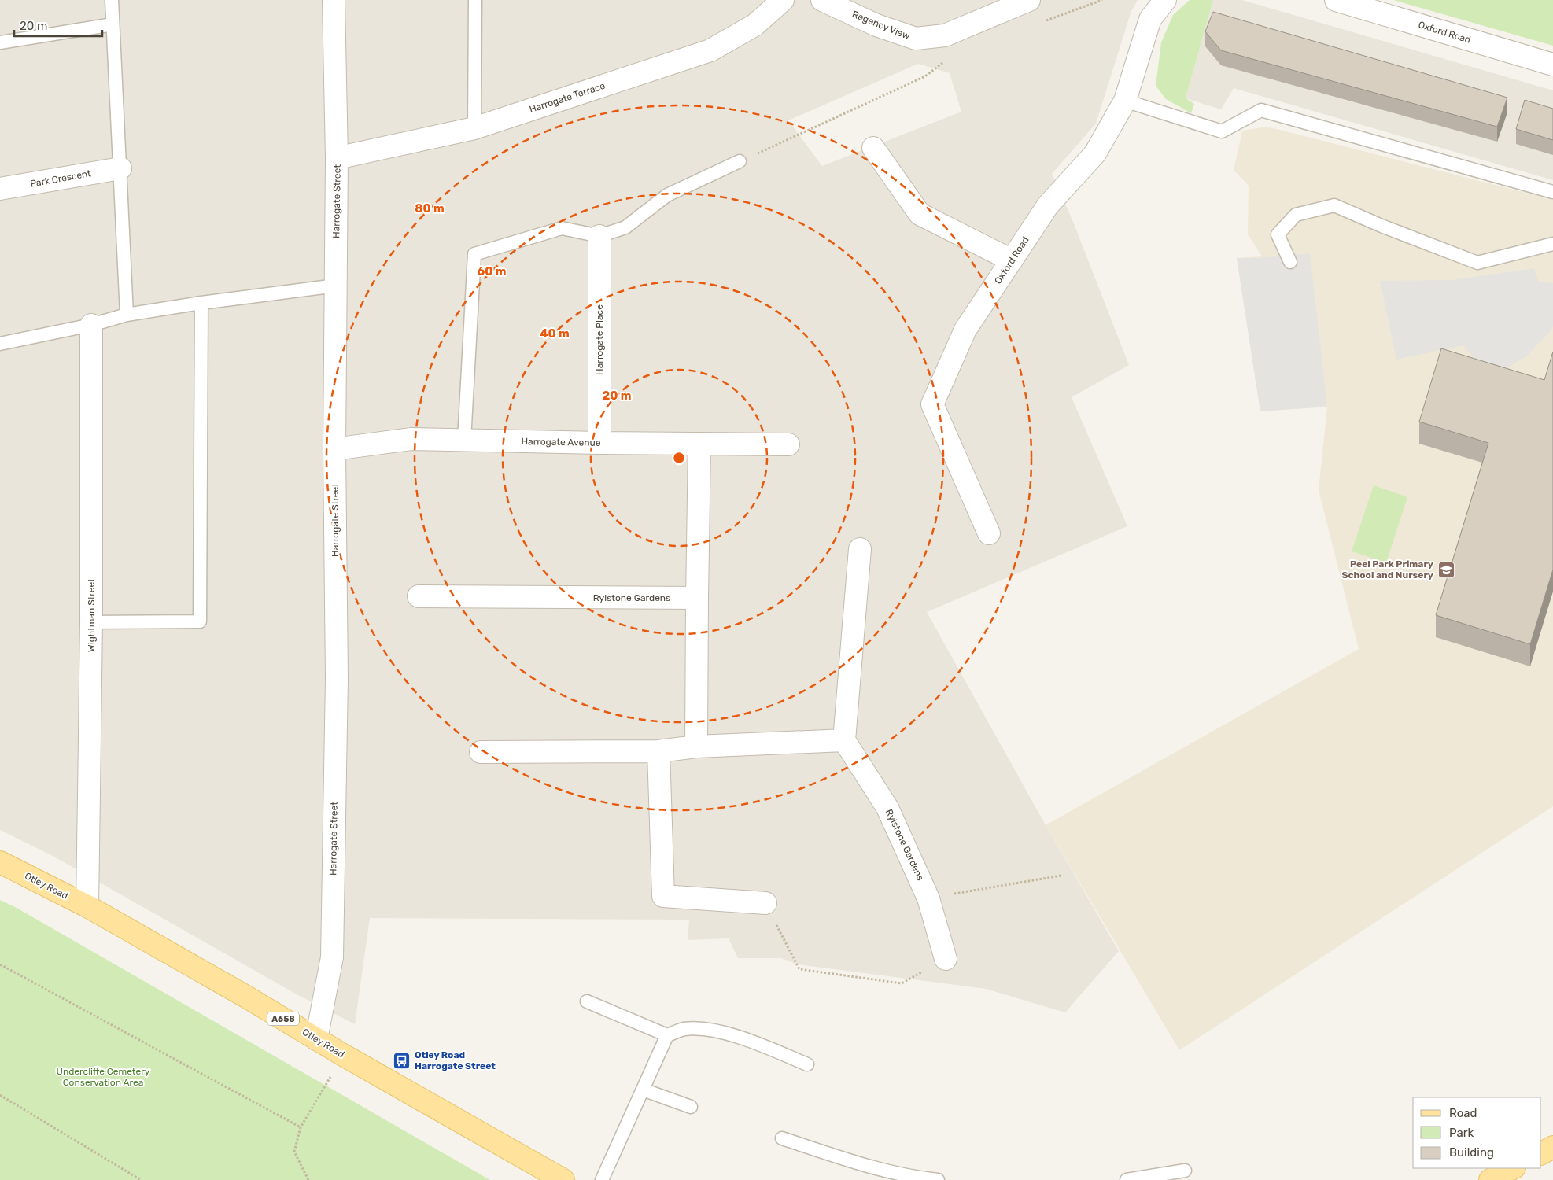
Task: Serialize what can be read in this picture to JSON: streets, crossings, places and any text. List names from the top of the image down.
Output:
{
  "streets": {
    "main road": ["Otley Road", "A658"],
    "street": [
      "Regency View",
      "Oxford Road",
      "Harrogate Terrace",
      "Park Crescent",
      "Harrogate Street",
      "Harrogate Place",
      "Harrogate Avenue",
      "Rylstone Gardens",
      "Wightman Street"
    ]
  },
  "crossings": [
    ["Harrogate Terrace", "Harrogate Street"],
    ["Harrogate Street", "Harrogate Avenue"],
    ["Harrogate Street", "Otley Road"],
    ["Harrogate Place", "Harrogate Avenue"],
    ["Wightman Street", "Otley Road"]
  ],
  "parks": ["Undercliffe Cemetery Conservation Area"],
  "places": {
    "school or university": ["Peel Park Primary School and Nursery"],
    "bus stop": ["Otley Road Harrogate Street"]
  },
  "legend": ["Road", "Park", "Building"],
  "scale_bar": "20 m",
  "rings": [
    "80 m",
    "60 m",
    "40 m",
    "20 m"
  ]
}
